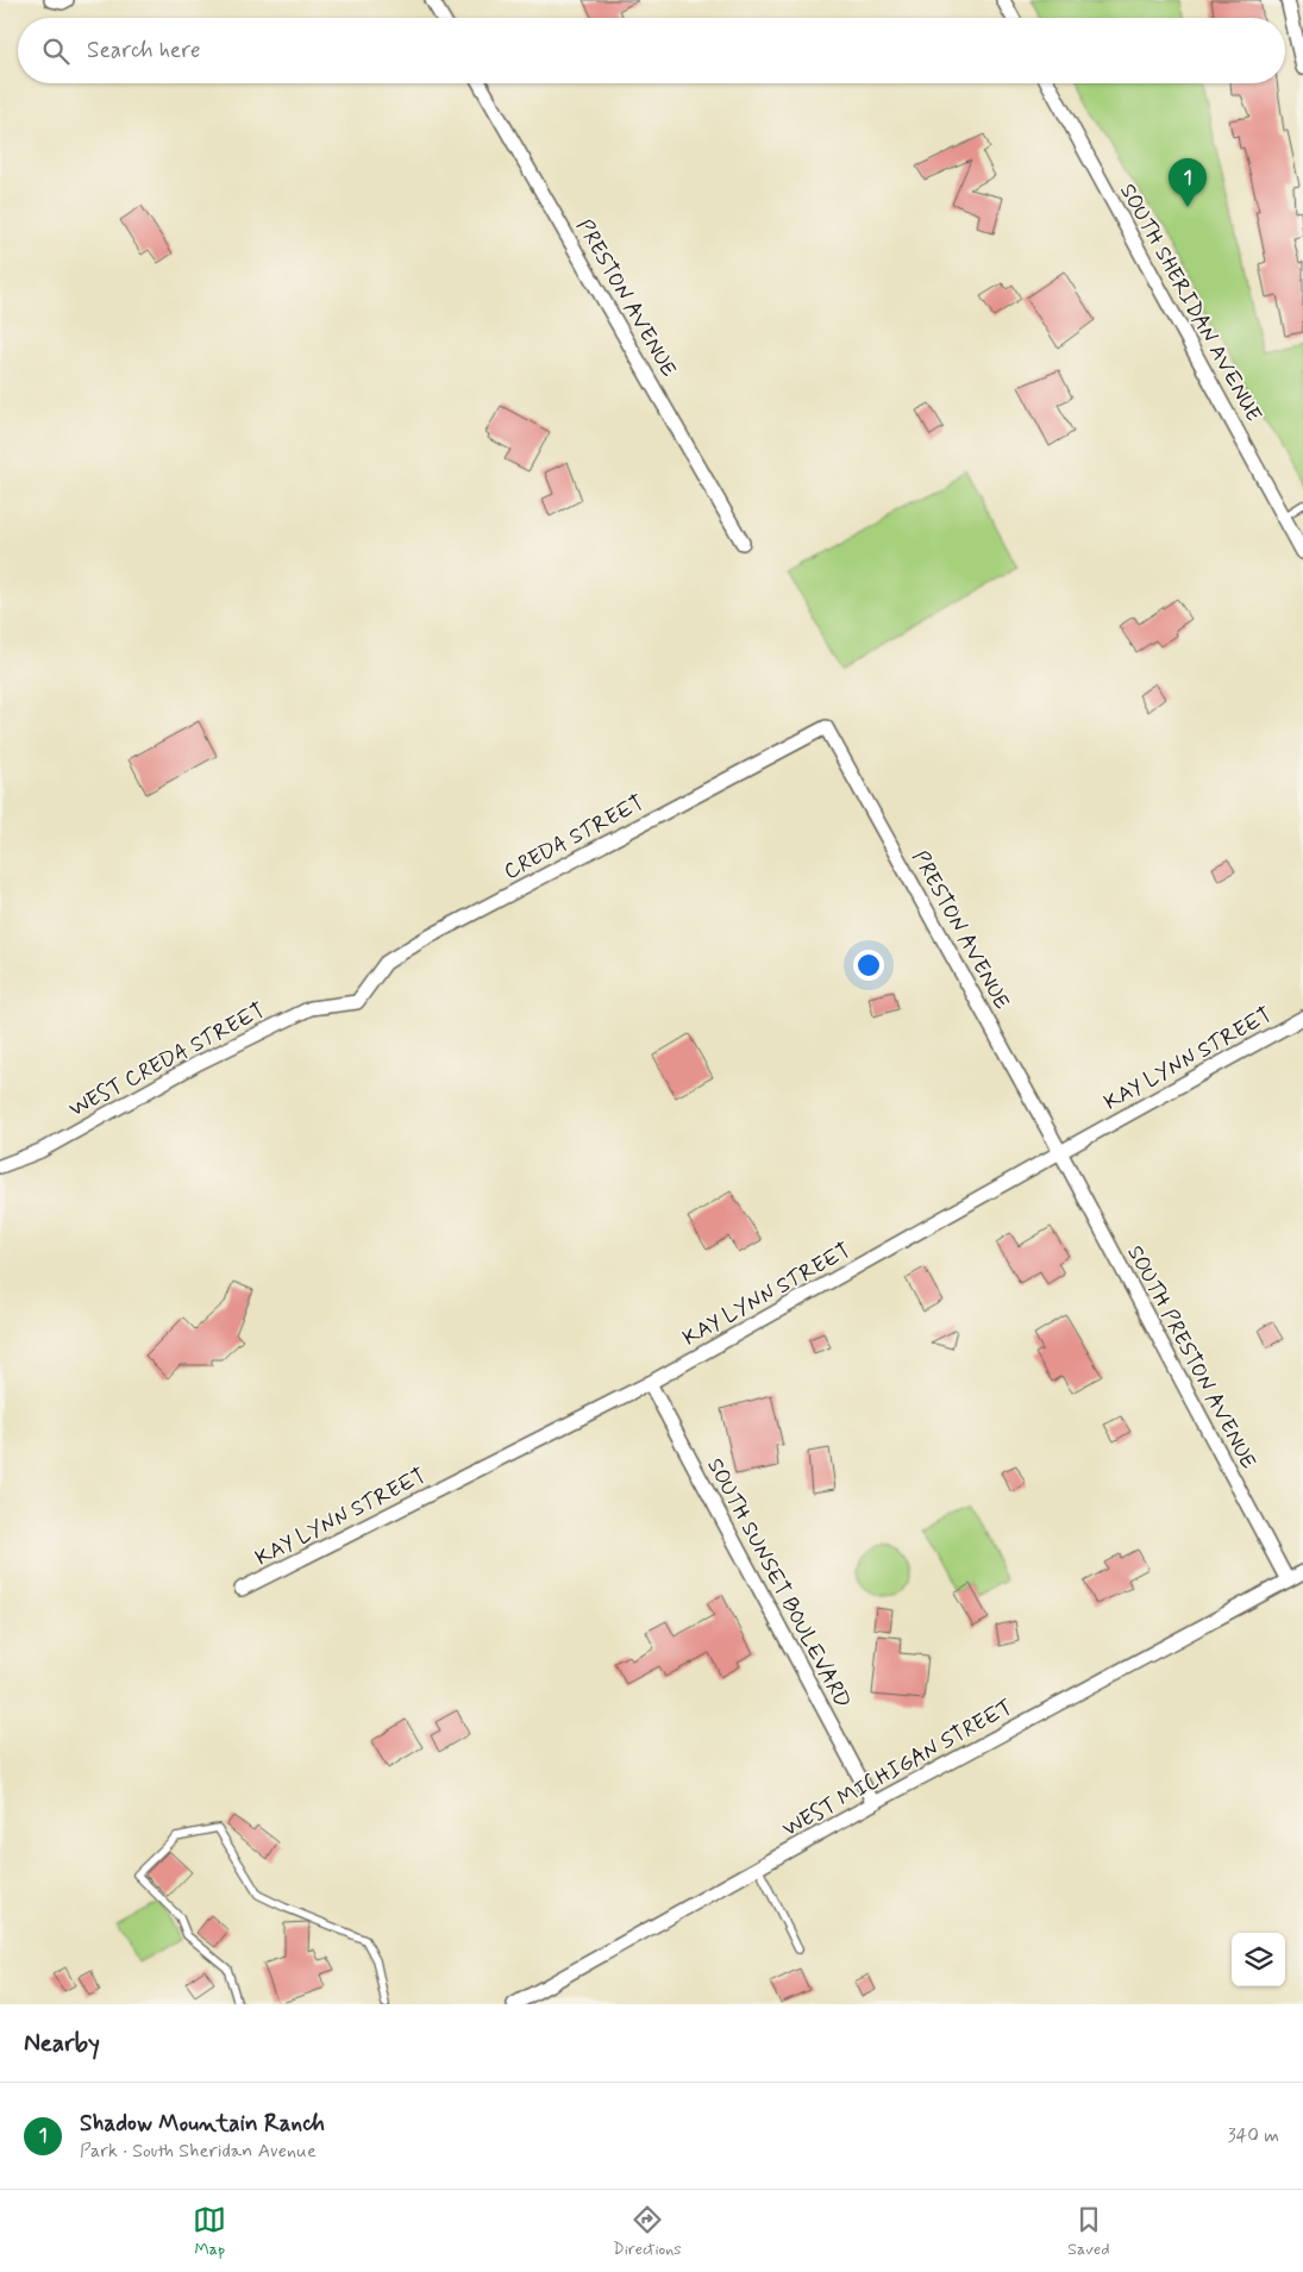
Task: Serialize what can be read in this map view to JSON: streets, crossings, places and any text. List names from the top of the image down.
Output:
{
  "streets": {
    "street": [
      "PRESTON AVENUE",
      "SOUTH SHERIDAN AVENUE",
      "CREDA STREET",
      "KAY LYNN STREET",
      "WEST CREDA STREET",
      "SOUTH PRESTON AVENUE",
      "SOUTH SUNSET BOULEVARD",
      "WEST MICHIGAN STREET"
    ]
  },
  "crossings": [
    ["PRESTON AVENUE", "CREDA STREET"],
    ["PRESTON AVENUE", "KAY LYNN STREET"],
    ["PRESTON AVENUE", "SOUTH PRESTON AVENUE"],
    ["CREDA STREET", "WEST CREDA STREET"],
    ["KAY LYNN STREET", "SOUTH PRESTON AVENUE"],
    ["KAY LYNN STREET", "SOUTH SUNSET BOULEVARD"],
    ["SOUTH PRESTON AVENUE", "WEST MICHIGAN STREET"],
    ["SOUTH SUNSET BOULEVARD", "WEST MICHIGAN STREET"]
  ],
  "page": {
    "search": "Search here",
    "pins": "1",
    "heading": "Nearby",
    "list": [
      {
        "mark": "1",
        "name": "Shadow Mountain Ranch",
        "note": "Park · South Sheridan Avenue",
        "value": "340 m"
      }
    ],
    "nav": ["Map", "Directions", "Saved"]
  }
}
